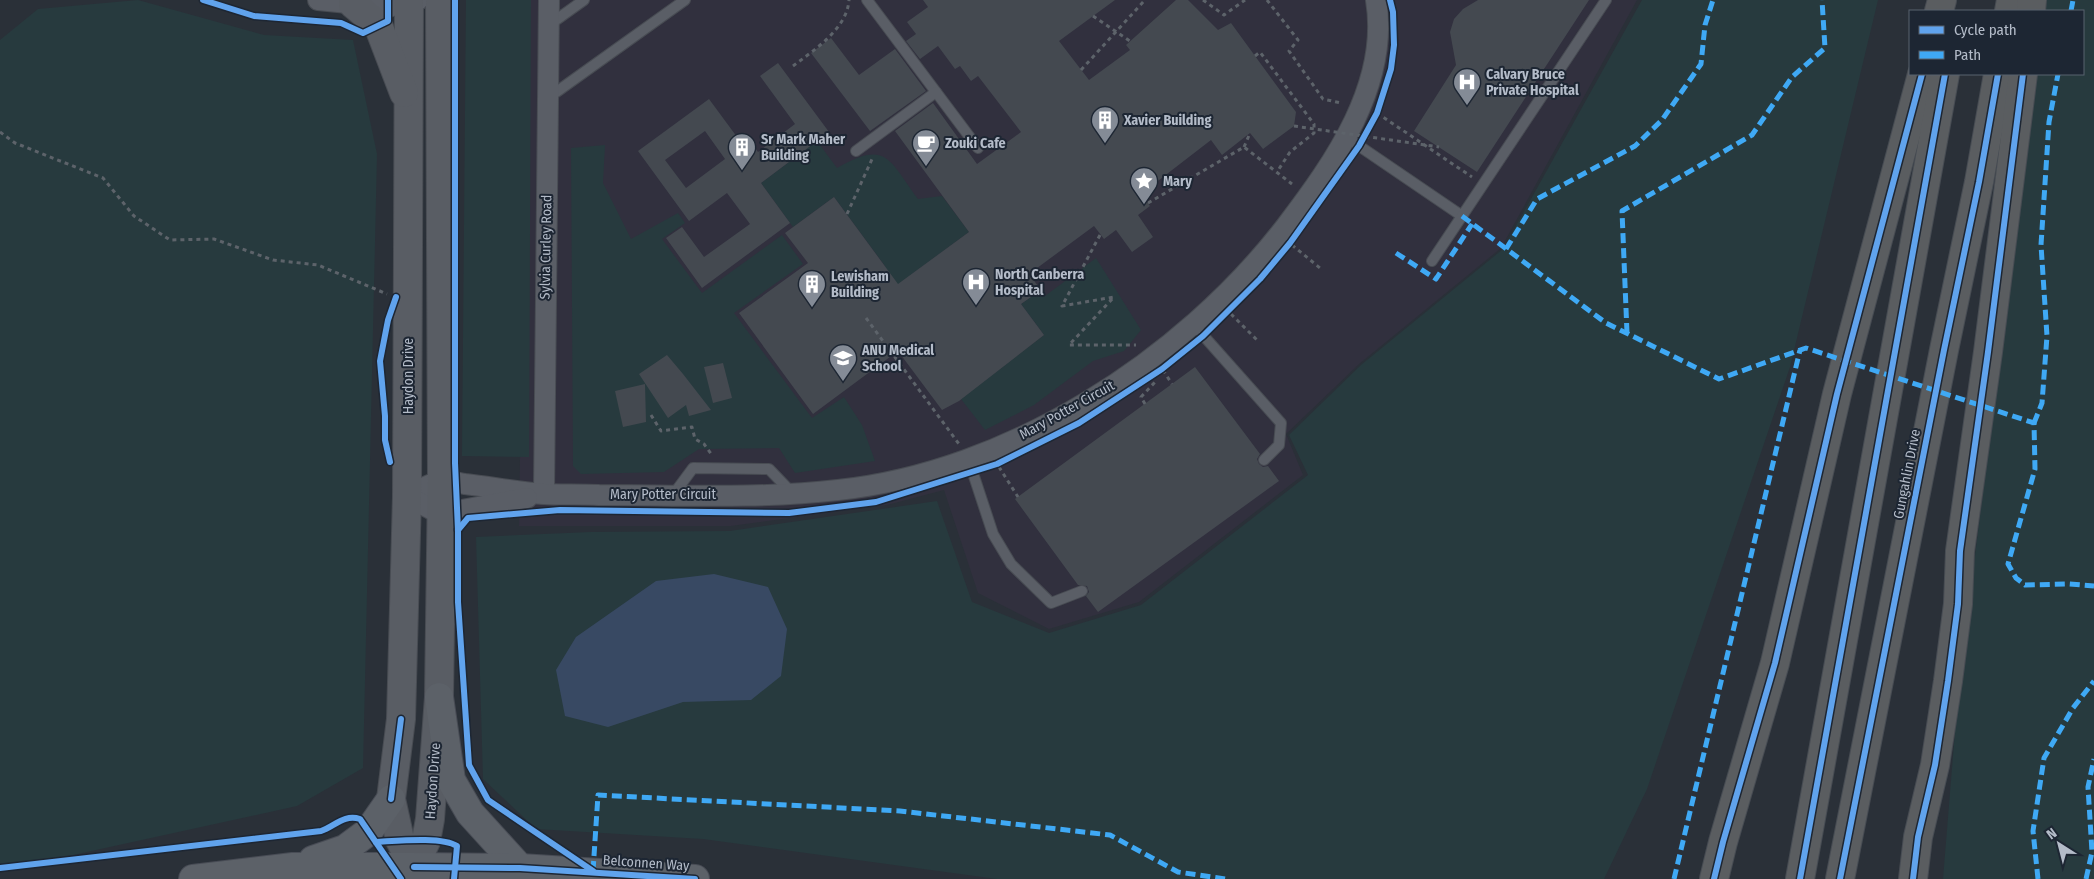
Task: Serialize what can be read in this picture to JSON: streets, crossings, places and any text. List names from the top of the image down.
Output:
{
  "streets": {
    "highway": ["Gungahlin Drive"],
    "main road": ["Haydon Drive", "Belconnen Way"],
    "street": ["Sylvia Curley Road", "Mary Potter Circuit"]
  },
  "crossings": [
    ["Sylvia Curley Road", "Mary Potter Circuit"],
    ["Haydon Drive", "Mary Potter Circuit"],
    ["Haydon Drive", "Belconnen Way"]
  ],
  "places": {
    "hospital": ["Calvary Bruce Private Hospital", "North Canberra Hospital"],
    "building": ["Xavier Building", "Sr Mark Maher Building", "Lewisham Building"],
    "cafe": ["Zouki Cafe"],
    "place": ["Mary"],
    "school or university": ["ANU Medical School"]
  },
  "legend": ["Cycle path", "Path"],
  "north": "top left"
}
